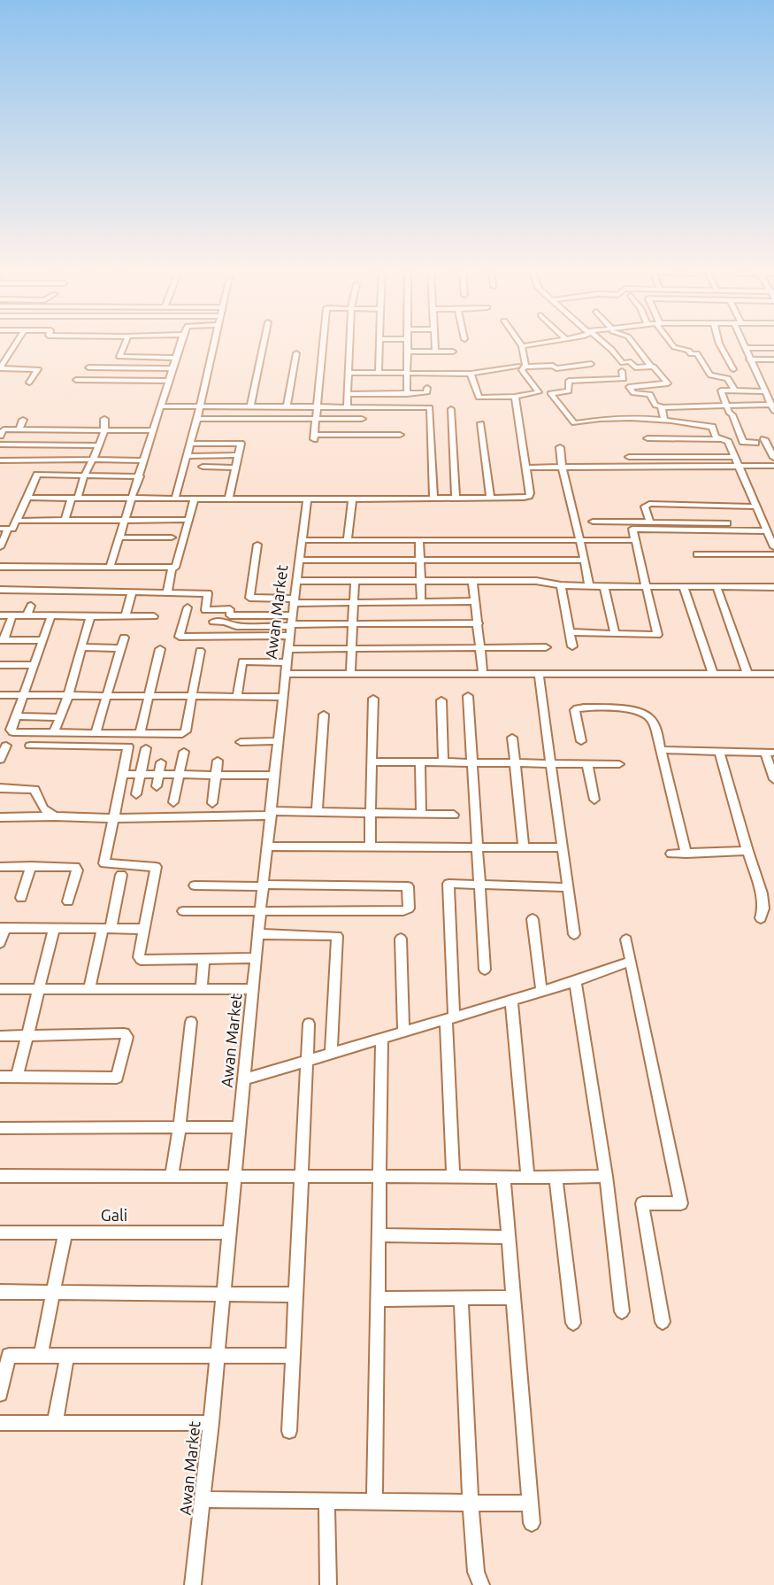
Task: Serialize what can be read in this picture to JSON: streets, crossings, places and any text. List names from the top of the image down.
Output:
{
  "streets": {
    "street": ["Awan Market", "Gali"]
  },
  "crossings": [
    ["Awan Market", "Gali"]
  ]
}
